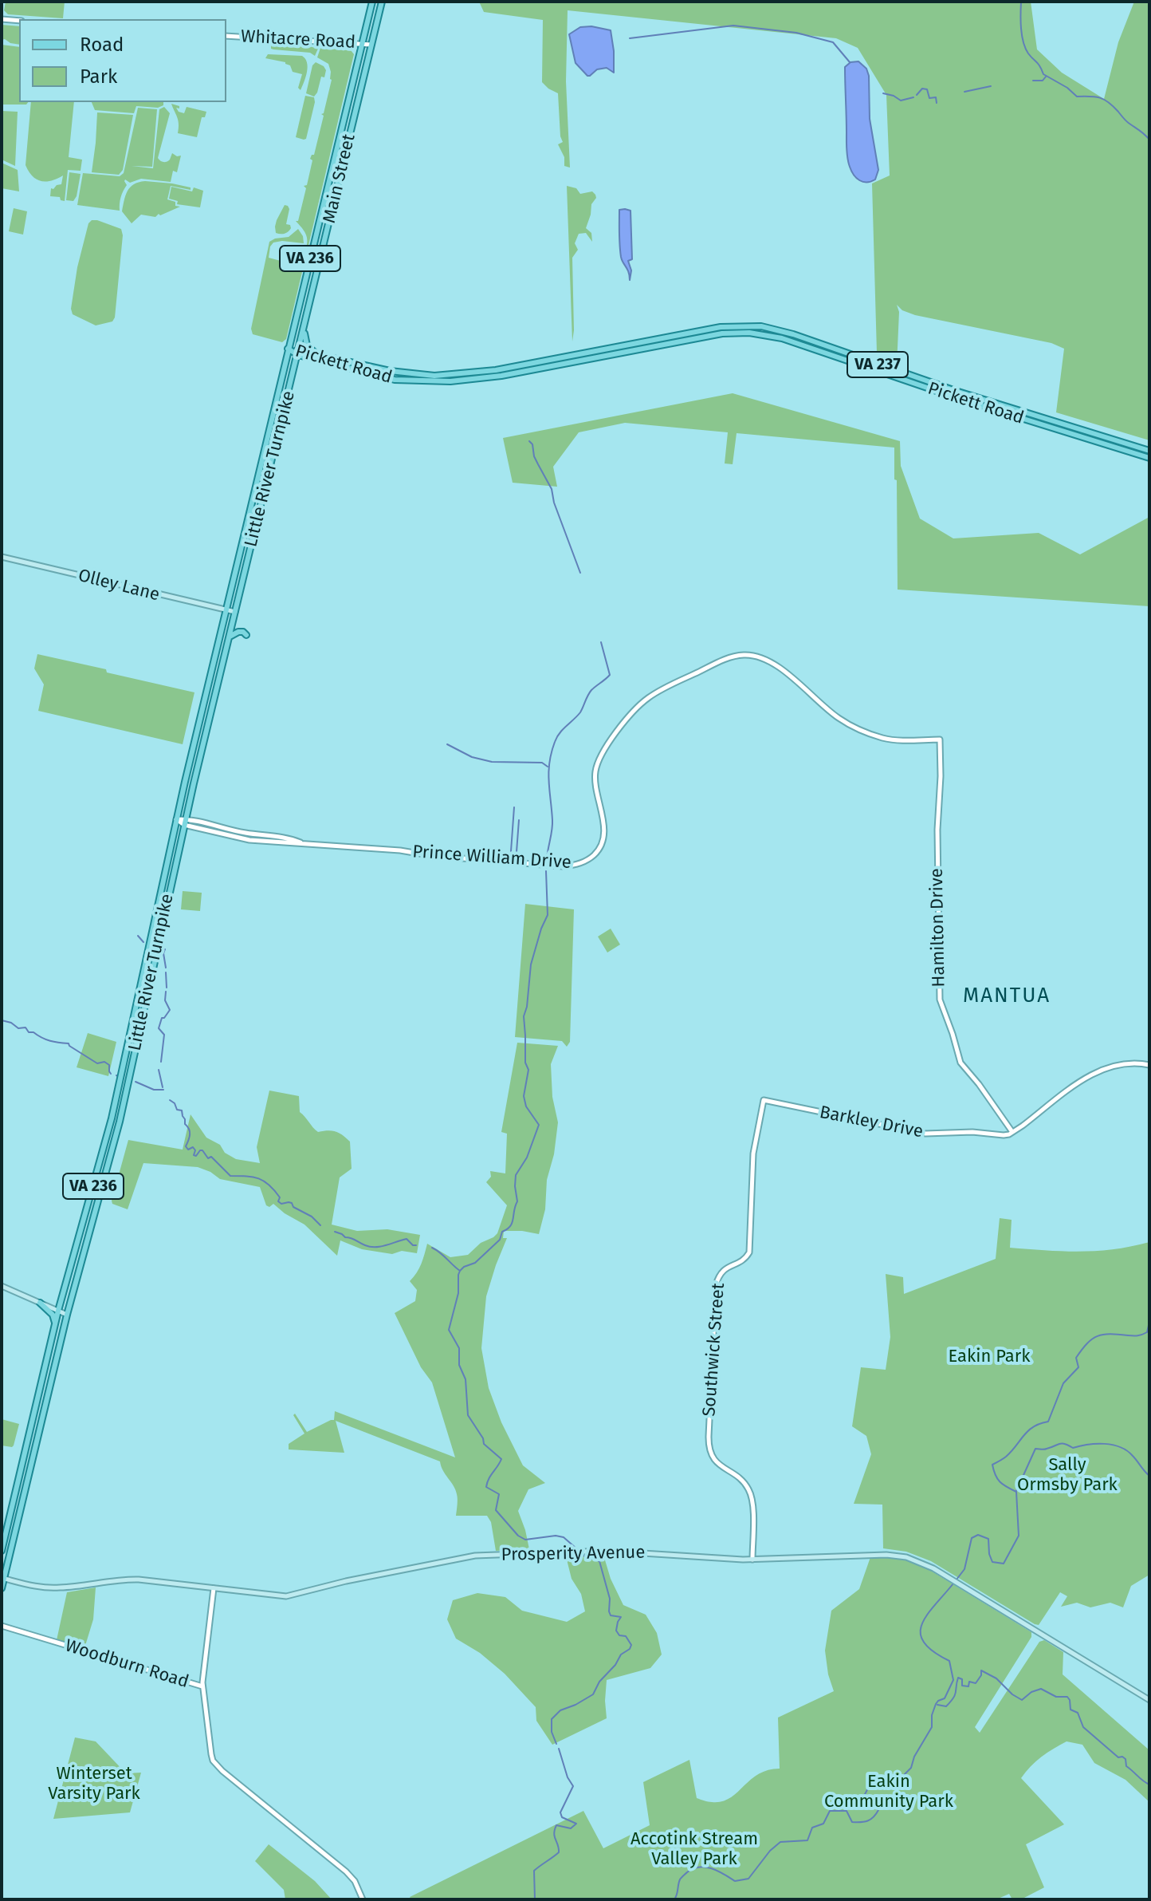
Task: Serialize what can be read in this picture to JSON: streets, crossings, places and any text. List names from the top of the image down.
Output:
{
  "streets": {
    "main road": [
      "Main Street",
      "VA 236",
      "Pickett Road",
      "VA 237",
      "Little River Turnpike",
      "Olley Lane",
      "Prosperity Avenue"
    ],
    "street": [
      "Whitacre Road",
      "Prince William Drive",
      "Hamilton Drive",
      "Barkley Drive",
      "Southwick Street",
      "Woodburn Road"
    ]
  },
  "crossings": [
    ["Whitacre Road", "Main Street"],
    ["Main Street", "Pickett Road"],
    ["Main Street", "Little River Turnpike"],
    ["Pickett Road", "Little River Turnpike"],
    ["Little River Turnpike", "Olley Lane"],
    ["Little River Turnpike", "Prince William Drive"],
    ["Little River Turnpike", "Prosperity Avenue"],
    ["Prince William Drive", "Hamilton Drive"],
    ["Hamilton Drive", "Barkley Drive"],
    ["Barkley Drive", "Southwick Street"],
    ["Southwick Street", "Prosperity Avenue"]
  ],
  "districts": ["MANTUA"],
  "parks": [
    "Eakin Park",
    "Sally Ormsby Park",
    "Winterset Varsity Park",
    "Eakin Community Park",
    "Accotink Stream Valley Park"
  ],
  "legend": ["Road", "Park"]
}
